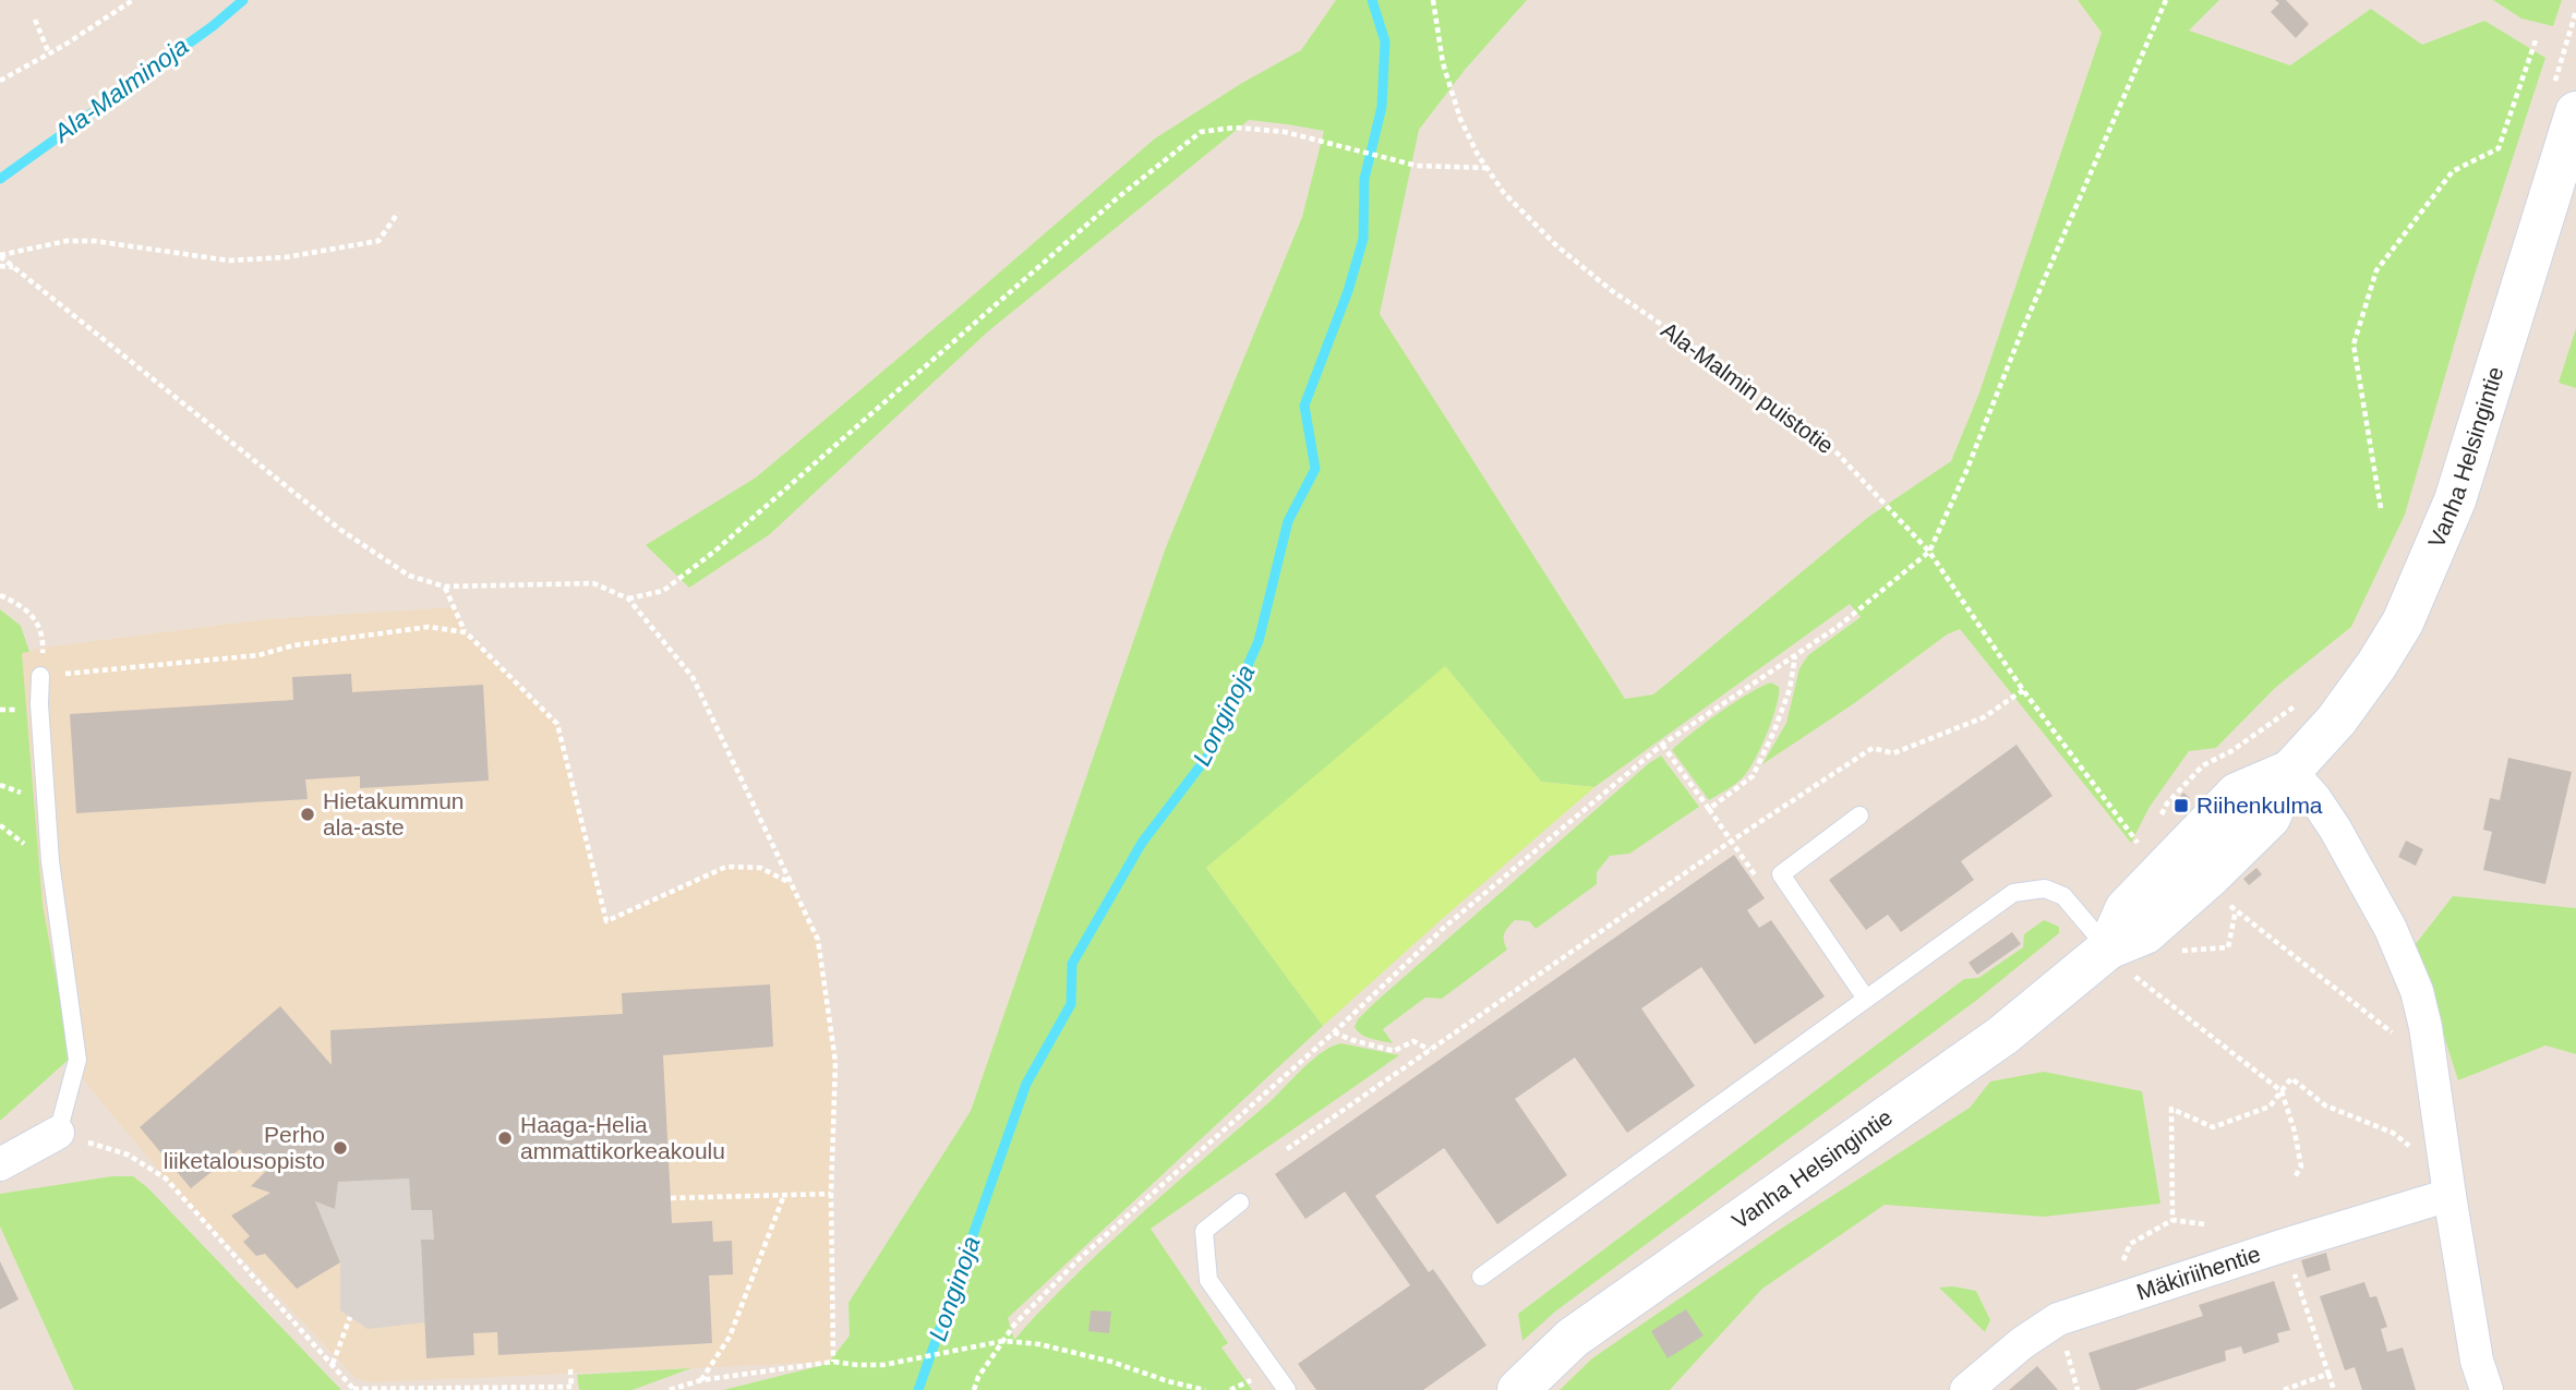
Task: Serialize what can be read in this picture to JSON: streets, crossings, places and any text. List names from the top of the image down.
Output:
{
  "streets": {
    "main road": ["Vanha Helsingintie"],
    "street": ["Mäkiriihentie"],
    "path": ["Ala-Malmin puistotie"]
  },
  "water": ["Ala-Malminoja", "Longinoja"],
  "places": {
    "transit": ["Riihenkulma"],
    "other": ["Hietakummun ala-aste", "Haaga-Helia ammattikorkeakoulu", "Perho liiketalousopisto"]
  }
}
